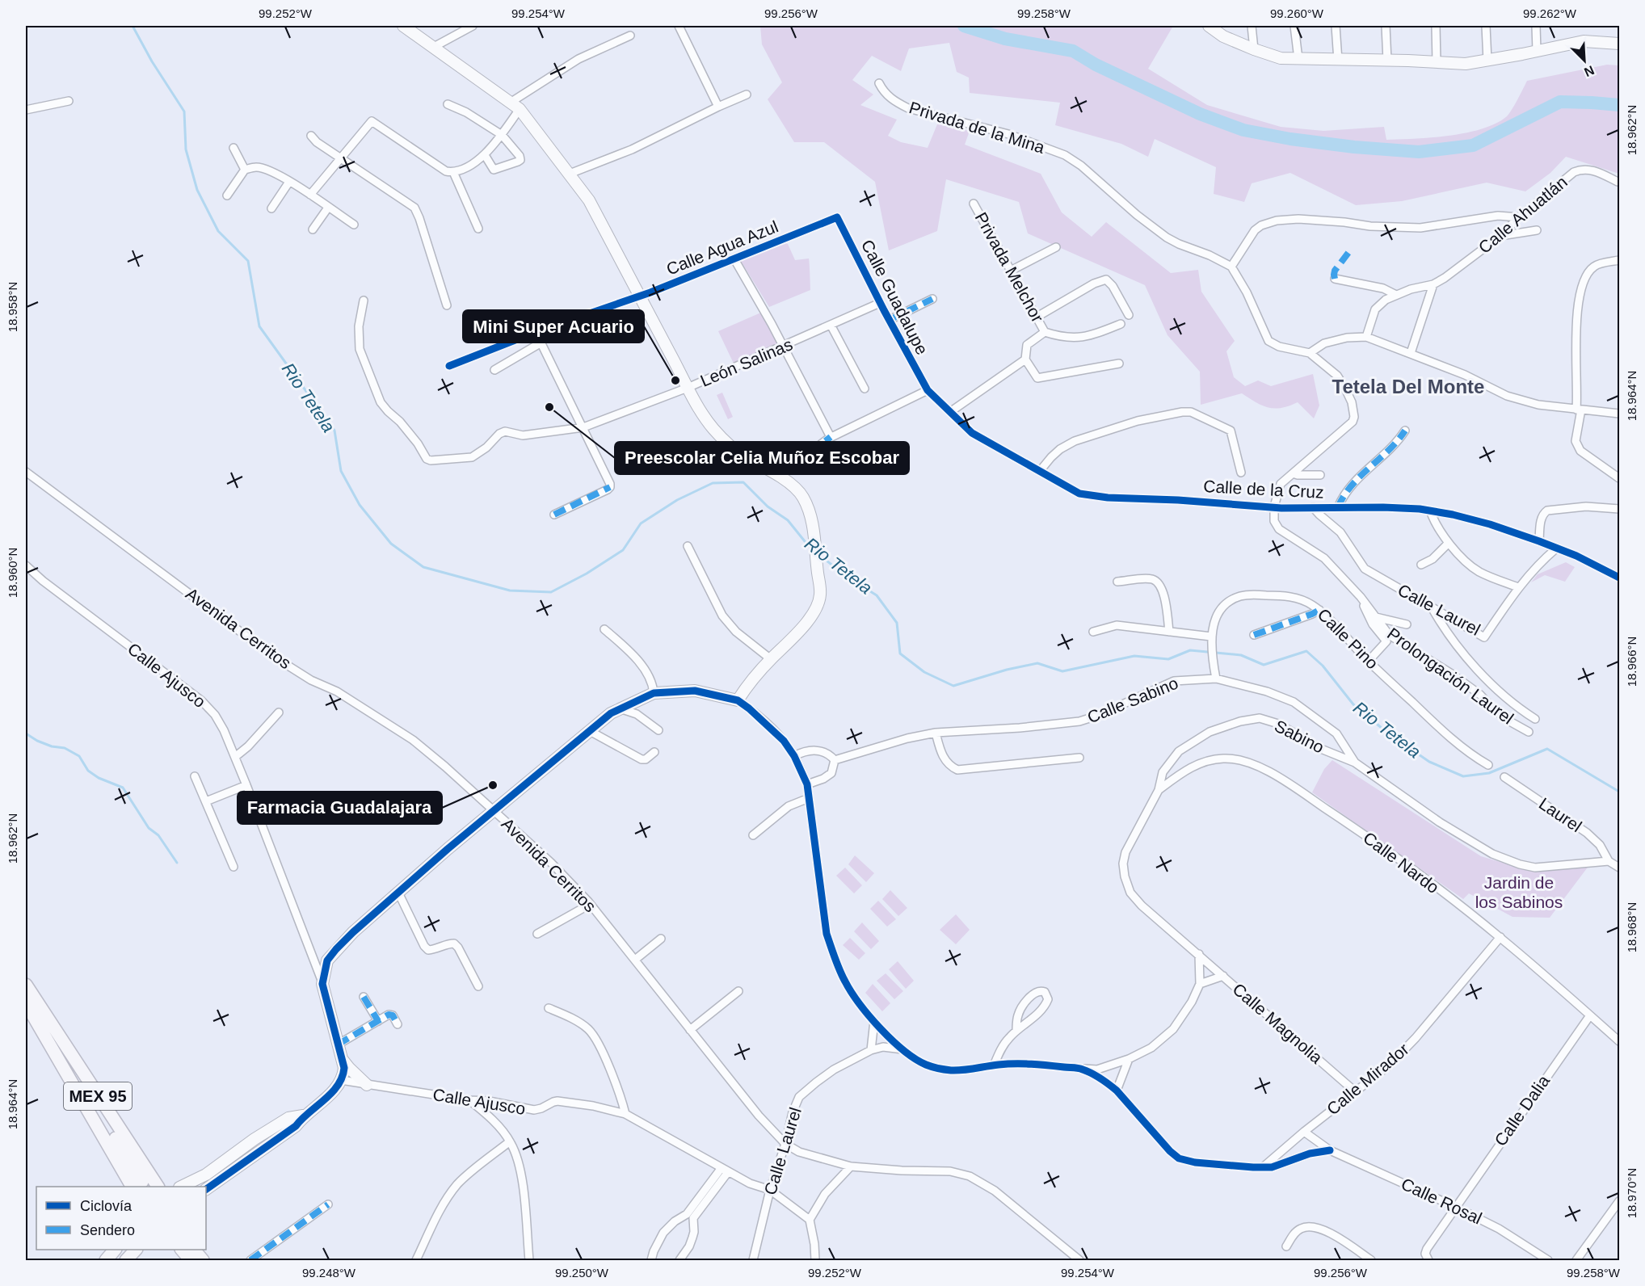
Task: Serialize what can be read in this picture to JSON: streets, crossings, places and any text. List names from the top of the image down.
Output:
{
  "streets": {
    "main road": ["MEX 95"],
    "street": [
      "Privada de la Mina",
      "Calle Ahuatlán",
      "Calle Agua Azul",
      "Privada Melchor",
      "Calle Guadalupe",
      "León Salinas",
      "Calle de la Cruz",
      "Calle Laurel",
      "Avenida Cerritos",
      "Calle Pino",
      "Calle Ajusco",
      "Prolongación Laurel",
      "Calle Sabino",
      "Sabino",
      "Laurel",
      "Calle Nardo",
      "Calle Magnolia",
      "Calle Mirador",
      "Calle Dalia",
      "Calle Rosal"
    ]
  },
  "crossings": [
    ["Calle Agua Azul", "Calle Guadalupe"],
    ["Calle Guadalupe", "León Salinas"],
    ["Calle Guadalupe", "Calle de la Cruz"],
    ["Calle de la Cruz", "Calle Laurel"],
    ["Calle Laurel", "Avenida Cerritos"],
    ["Calle Laurel", "Calle Ajusco"],
    ["Calle Pino", "Calle Sabino"],
    ["Calle Sabino", "Sabino"],
    ["Calle Sabino", "Laurel"],
    ["Sabino", "Calle Nardo"],
    ["Sabino", "Calle Magnolia"],
    ["Calle Nardo", "Calle Magnolia"],
    ["Calle Nardo", "Calle Mirador"],
    ["Calle Nardo", "Calle Dalia"],
    ["Calle Magnolia", "Calle Mirador"],
    ["Calle Mirador", "Calle Rosal"],
    ["Calle Dalia", "Calle Rosal"]
  ],
  "districts": ["Tetela Del Monte"],
  "water": ["Rio Tetela"],
  "parks": ["Jardin de los Sabinos"],
  "places": ["Mini Super Acuario", "Preescolar Celia Muñoz Escobar", "Farmacia Guadalajara"],
  "legend": ["Ciclovía", "Sendero"],
  "north": "bottom right",
  "coordinates": [
    "99.252°W",
    "99.254°W",
    "99.256°W",
    "99.258°W",
    "99.260°W",
    "99.262°W",
    "18.962°N",
    "18.958°N",
    "18.964°N",
    "18.960°N",
    "18.966°N",
    "18.968°N",
    "18.970°N",
    "99.248°W",
    "99.250°W"
  ]
}
